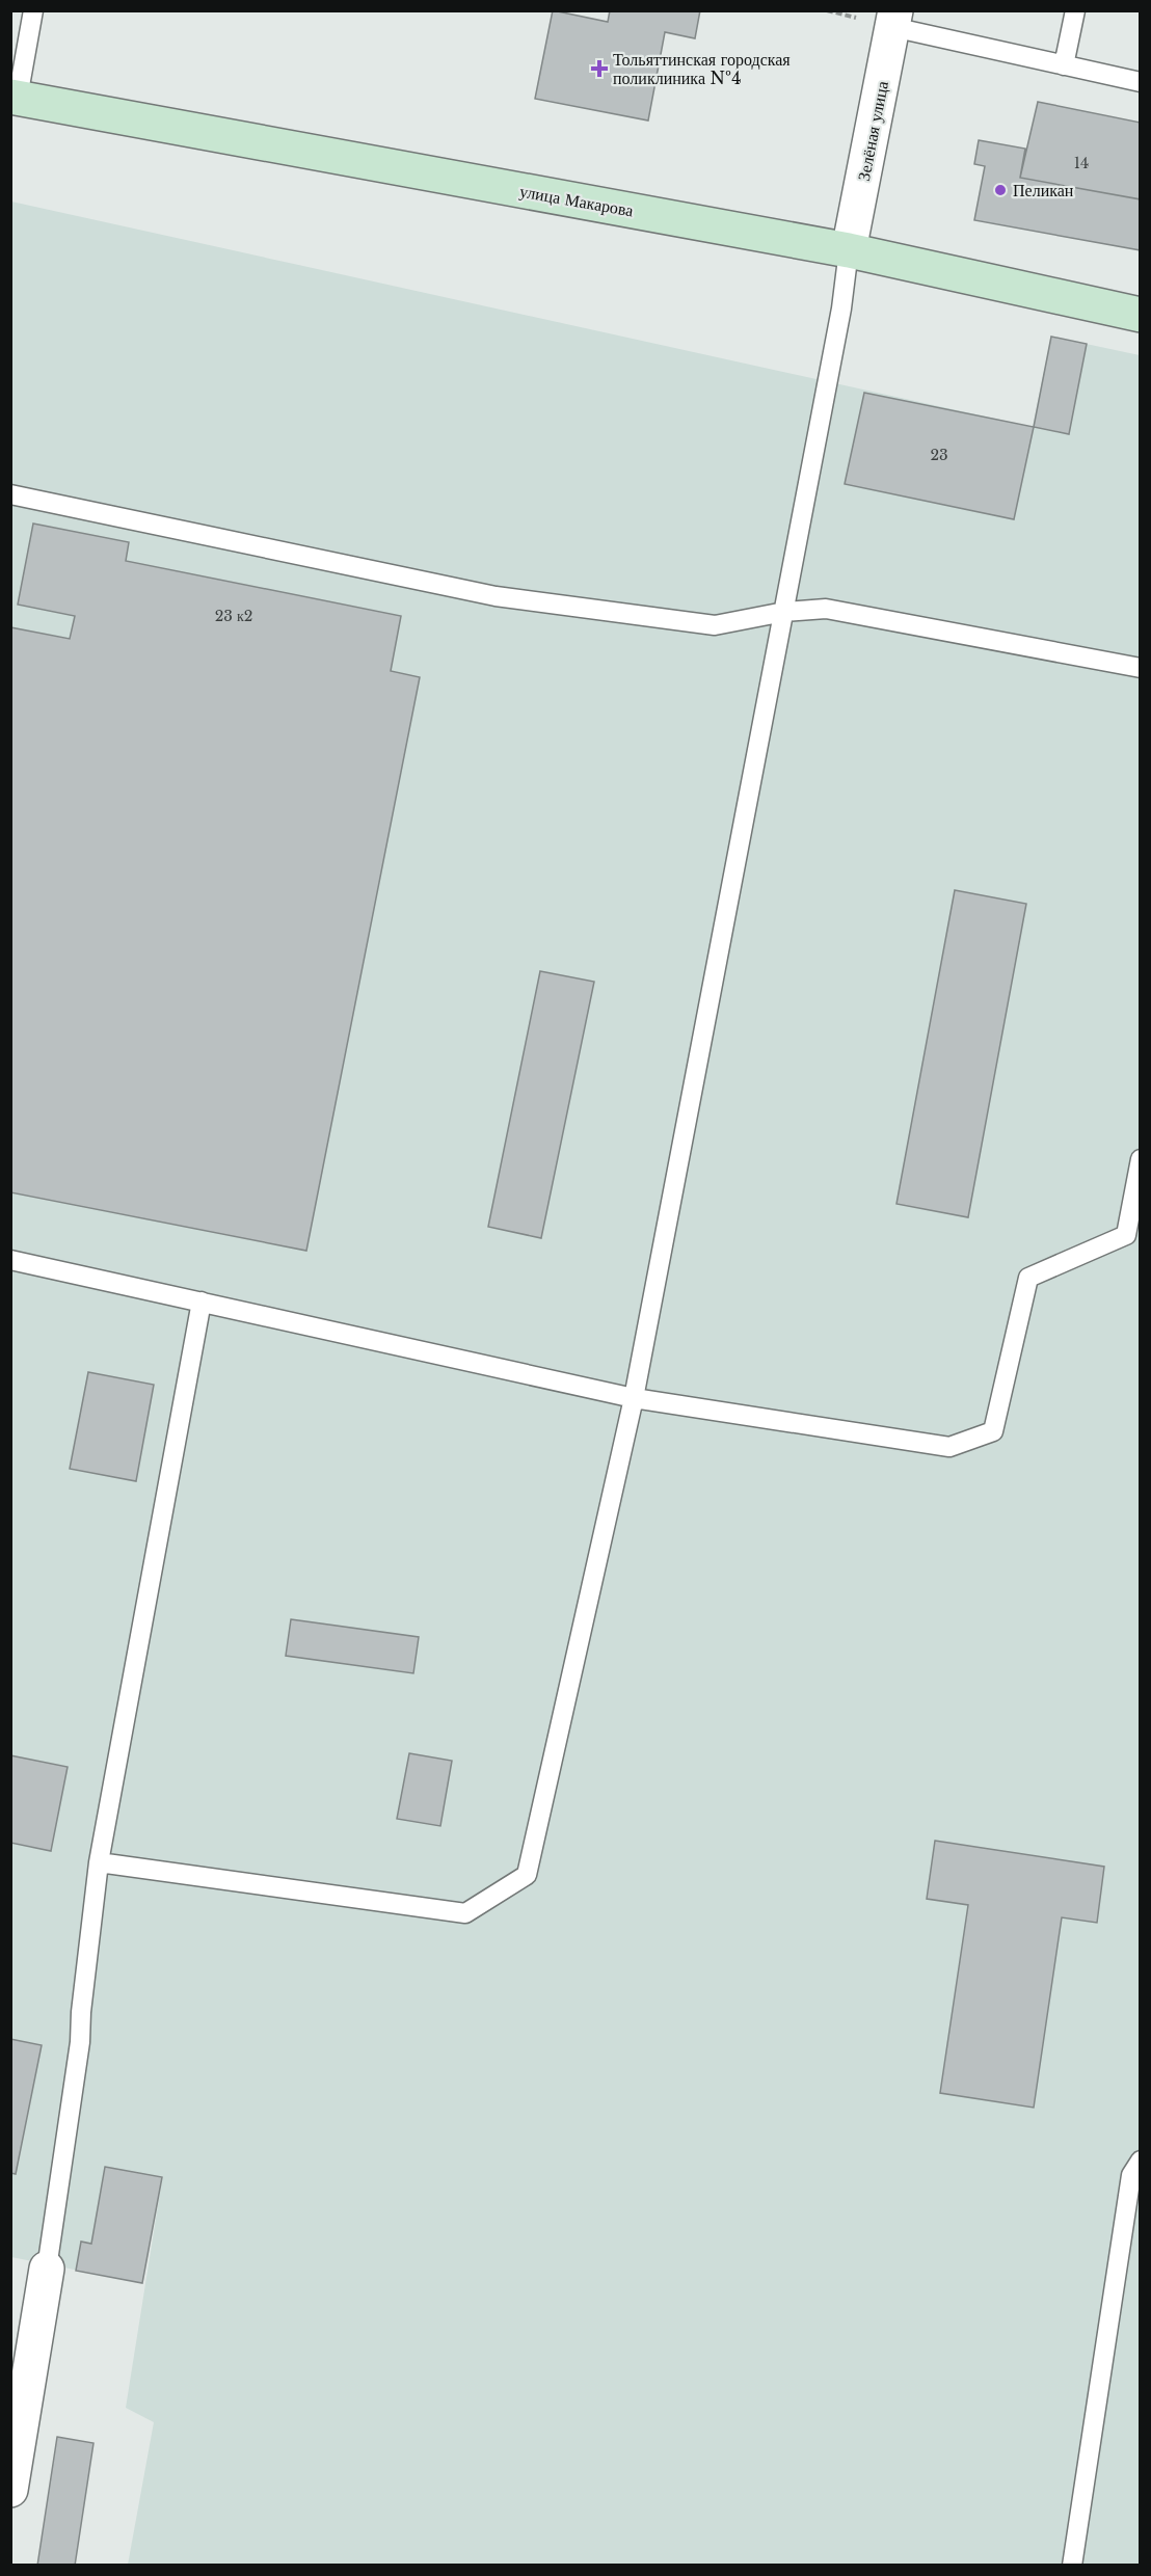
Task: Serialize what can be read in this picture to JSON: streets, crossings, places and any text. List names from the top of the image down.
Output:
{
  "streets": {
    "street": ["Зелёная улица", "улица Макарова"]
  },
  "crossings": [
    ["Зелёная улица", "улица Макарова"]
  ],
  "places": {
    "health": ["Тольяттинская городская поликлиника №4"],
    "other": ["Пеликан"]
  },
  "house_numbers": ["14", "23", "23 к2"]
}
